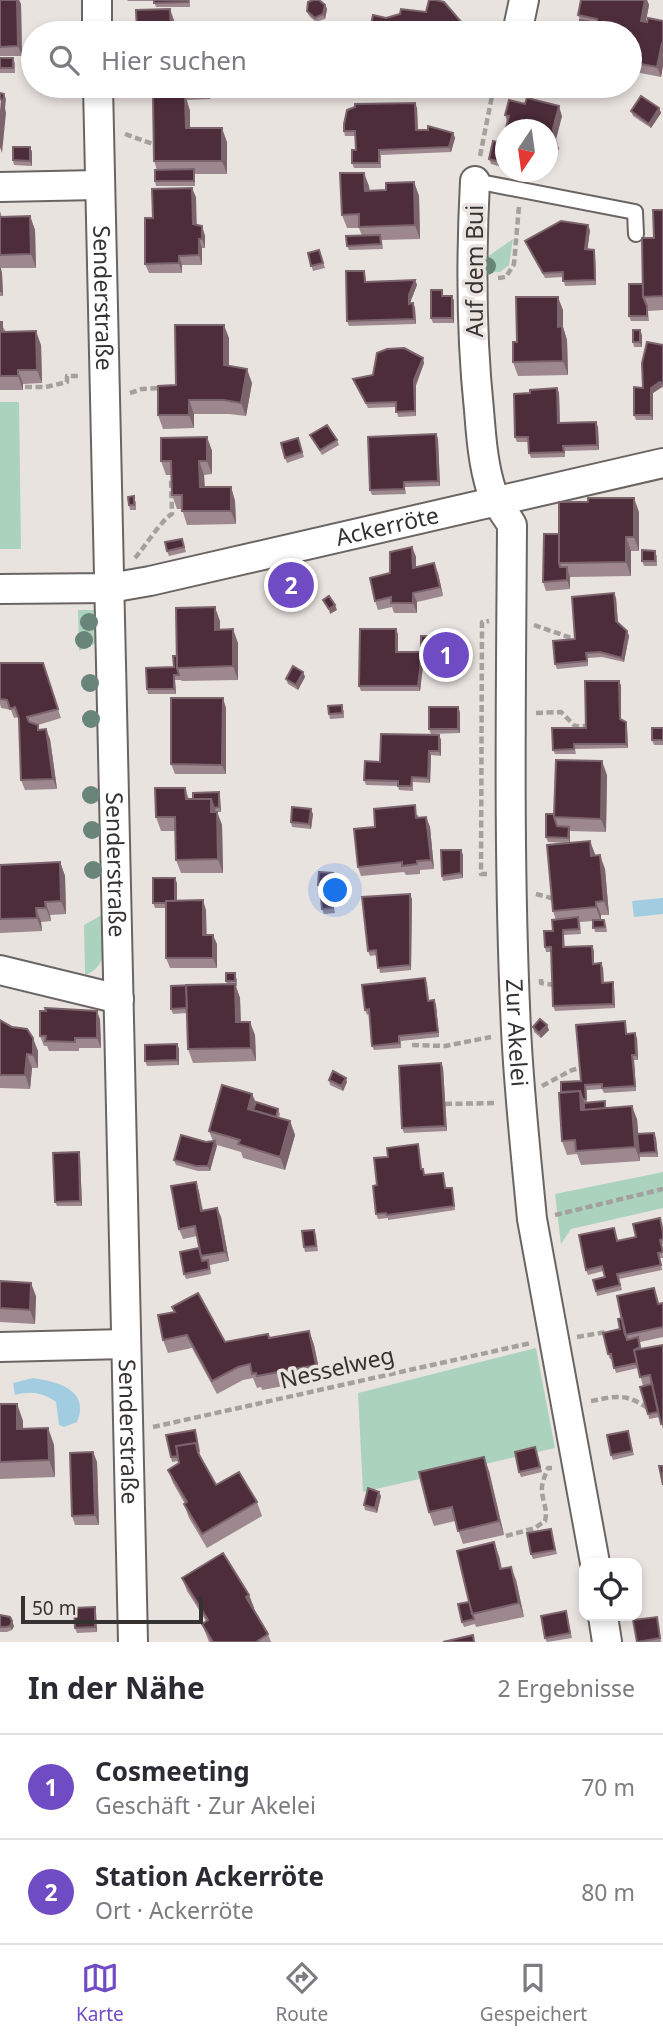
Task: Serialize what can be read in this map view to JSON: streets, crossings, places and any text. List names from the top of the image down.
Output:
{
  "streets": {
    "street": [
      "Auf dem Bui",
      "Senderstraße",
      "Ackerröte",
      "Zur Akelei"
    ],
    "path": ["Nesselweg"]
  },
  "crossings": [
    ["Auf dem Bui", "Ackerröte"],
    ["Auf dem Bui", "Zur Akelei"],
    ["Senderstraße", "Ackerröte"],
    ["Senderstraße", "Nesselweg"],
    ["Ackerröte", "Zur Akelei"],
    ["Zur Akelei", "Nesselweg"]
  ],
  "scale_bar": "50 m",
  "north": "bottom",
  "page": {
    "search": "Hier suchen",
    "pins": ["2", "1"],
    "scale": "50 m",
    "heading": ["In der Nähe", "2 Ergebnisse"],
    "list": [
      {
        "mark": "1",
        "name": "Cosmeeting",
        "note": "Geschäft · Zur Akelei",
        "value": "70 m"
      },
      {
        "mark": "2",
        "name": "Station Ackerröte",
        "note": "Ort · Ackerröte",
        "value": "80 m"
      }
    ],
    "nav": ["Karte", "Route", "Gespeichert"]
  }
}
